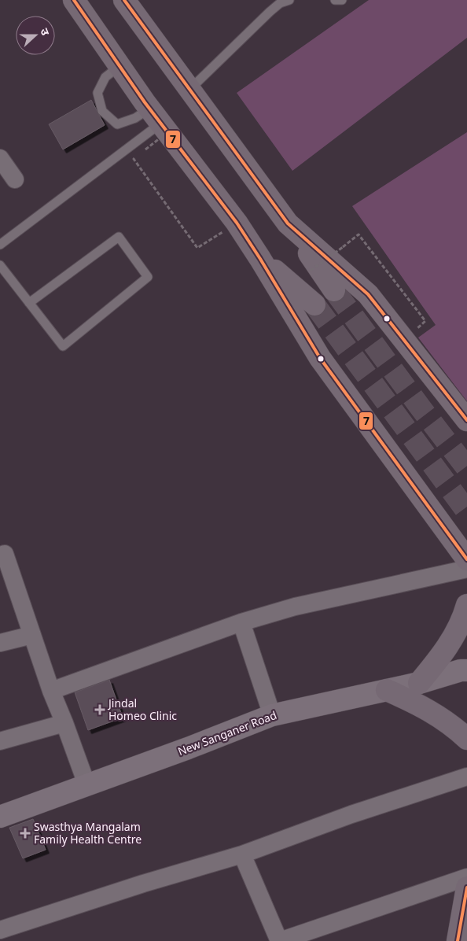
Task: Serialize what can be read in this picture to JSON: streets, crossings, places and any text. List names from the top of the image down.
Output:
{
  "streets": {
    "street": ["New Sanganer Road"]
  },
  "places": {
    "health": ["Jindal Homeo Clinic", "Swasthya Mangalam Family Health Centre"]
  },
  "lines": ["transit line 7"],
  "north": "right"
}
